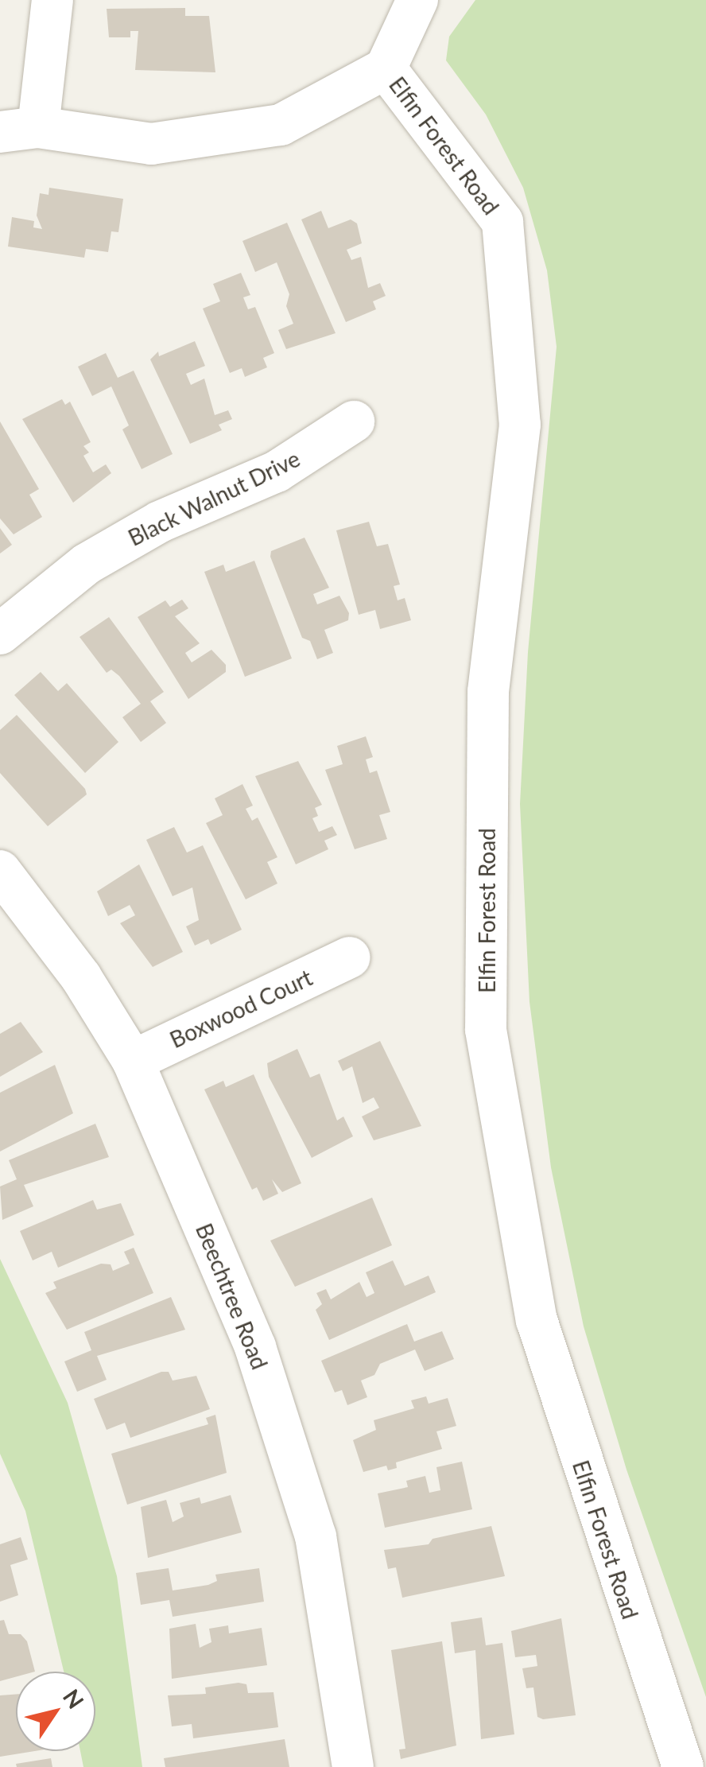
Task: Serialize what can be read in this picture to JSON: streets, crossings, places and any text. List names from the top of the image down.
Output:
{
  "streets": {
    "street": [
      "Elfin Forest Road",
      "Black Walnut Drive",
      "Boxwood Court",
      "Beechtree Road"
    ]
  },
  "crossings": [
    ["Boxwood Court", "Beechtree Road"]
  ],
  "north": "top right"
}
